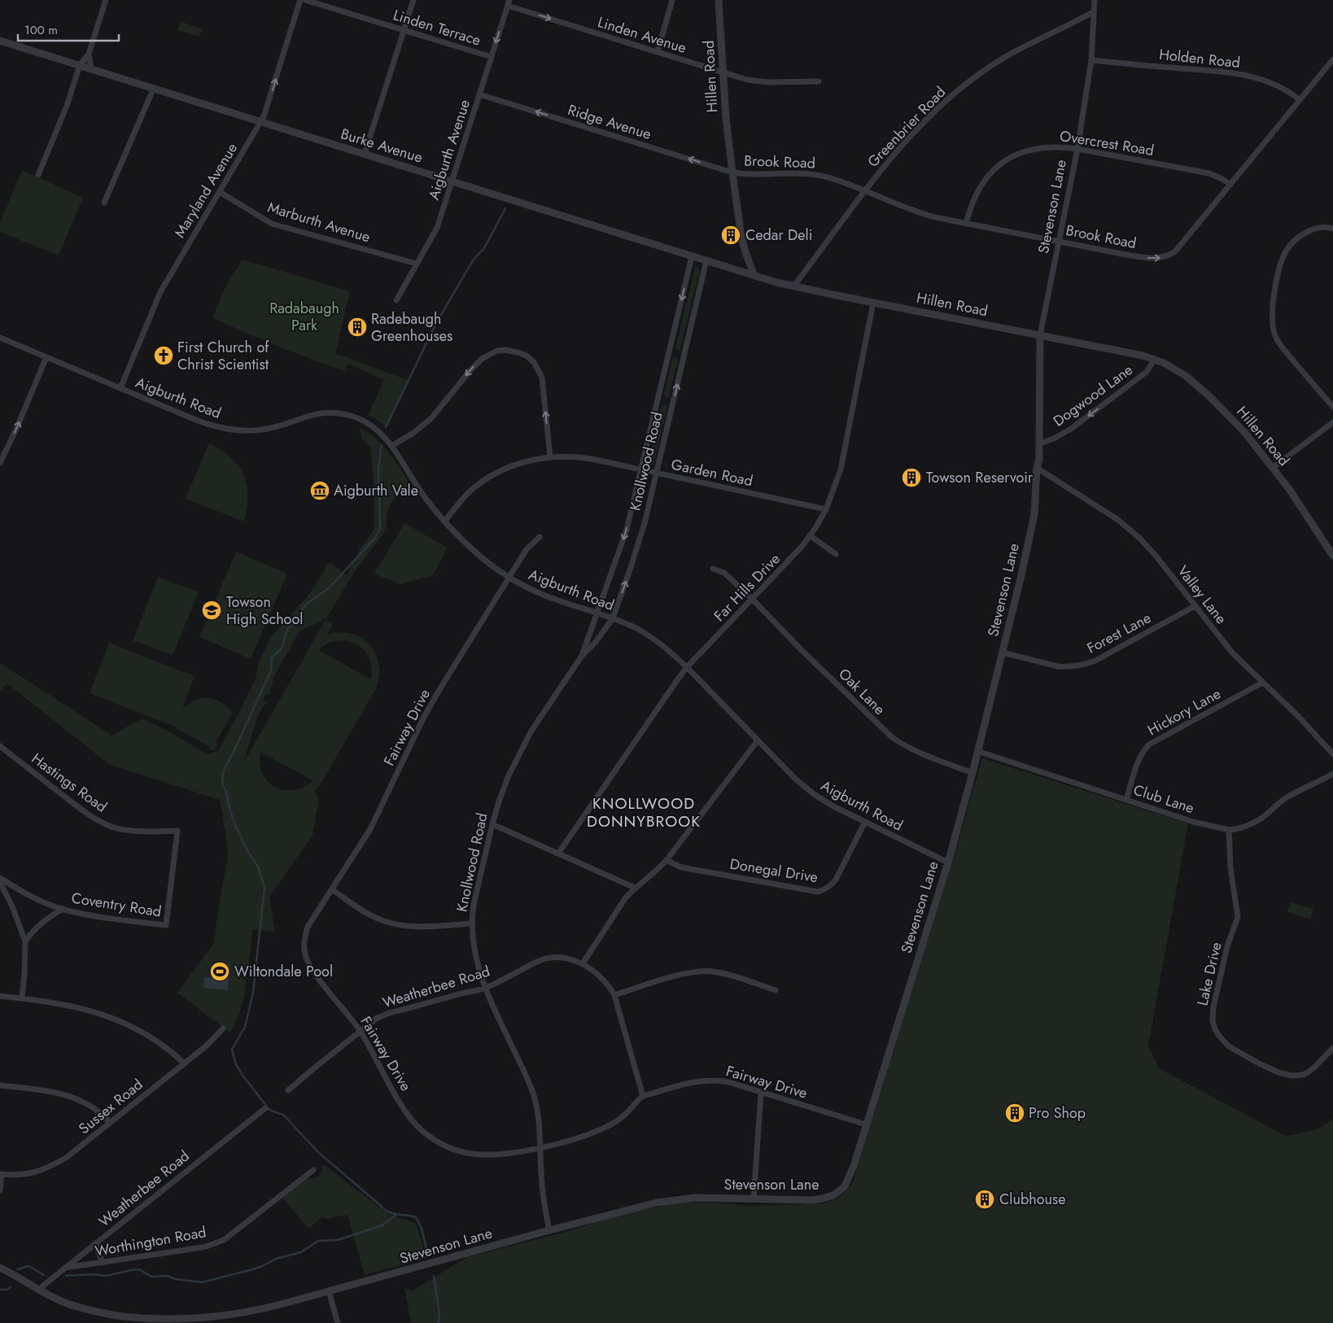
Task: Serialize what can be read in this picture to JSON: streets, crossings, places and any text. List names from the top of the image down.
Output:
{
  "streets": {
    "street": [
      "Linden Terrace",
      "Linden Avenue",
      "Holden Road",
      "Hillen Road",
      "Ridge Avenue",
      "Greenbrier Road",
      "Overcrest Road",
      "Burke Avenue",
      "Aigburth Avenue",
      "Brook Road",
      "Maryland Avenue",
      "Stevenson Lane",
      "Marburth Avenue",
      "Dogwood Lane",
      "Aigburth Road",
      "Knollwood Road",
      "Garden Road",
      "Far Hills Drive",
      "Valley Lane",
      "Forest Lane",
      "Oak Lane",
      "Hickory Lane",
      "Fairway Drive",
      "Hastings Road",
      "Club Lane",
      "Donegal Drive",
      "Coventry Road",
      "Lake Drive",
      "Weatherbee Road",
      "Sussex Road",
      "Worthington Road"
    ]
  },
  "crossings": [
    ["Linden Terrace", "Aigburth Avenue"],
    ["Linden Avenue", "Hillen Road"],
    ["Linden Avenue", "Aigburth Avenue"],
    ["Holden Road", "Brook Road"],
    ["Holden Road", "Stevenson Lane"],
    ["Hillen Road", "Ridge Avenue"],
    ["Hillen Road", "Greenbrier Road"],
    ["Hillen Road", "Burke Avenue"],
    ["Hillen Road", "Brook Road"],
    ["Hillen Road", "Stevenson Lane"],
    ["Hillen Road", "Dogwood Lane"],
    ["Hillen Road", "Far Hills Drive"],
    ["Ridge Avenue", "Aigburth Avenue"],
    ["Ridge Avenue", "Brook Road"],
    ["Greenbrier Road", "Brook Road"],
    ["Greenbrier Road", "Stevenson Lane"],
    ["Overcrest Road", "Brook Road"],
    ["Overcrest Road", "Stevenson Lane"],
    ["Burke Avenue", "Aigburth Avenue"],
    ["Burke Avenue", "Maryland Avenue"],
    ["Burke Avenue", "Knollwood Road"],
    ["Aigburth Avenue", "Marburth Avenue"],
    ["Brook Road", "Stevenson Lane"],
    ["Maryland Avenue", "Marburth Avenue"],
    ["Maryland Avenue", "Aigburth Road"],
    ["Stevenson Lane", "Dogwood Lane"],
    ["Stevenson Lane", "Aigburth Road"],
    ["Stevenson Lane", "Knollwood Road"],
    ["Stevenson Lane", "Valley Lane"],
    ["Stevenson Lane", "Forest Lane"],
    ["Stevenson Lane", "Oak Lane"],
    ["Stevenson Lane", "Fairway Drive"],
    ["Stevenson Lane", "Club Lane"],
    ["Stevenson Lane", "Weatherbee Road"],
    ["Aigburth Road", "Knollwood Road"],
    ["Aigburth Road", "Garden Road"],
    ["Aigburth Road", "Far Hills Drive"],
    ["Aigburth Road", "Fairway Drive"],
    ["Aigburth Road", "Donegal Drive"],
    ["Knollwood Road", "Garden Road"],
    ["Knollwood Road", "Fairway Drive"],
    ["Knollwood Road", "Weatherbee Road"],
    ["Garden Road", "Far Hills Drive"],
    ["Far Hills Drive", "Oak Lane"],
    ["Valley Lane", "Forest Lane"],
    ["Valley Lane", "Hickory Lane"],
    ["Hickory Lane", "Club Lane"],
    ["Fairway Drive", "Weatherbee Road"],
    ["Hastings Road", "Coventry Road"],
    ["Club Lane", "Lake Drive"],
    ["Weatherbee Road", "Worthington Road"]
  ],
  "one_way": ["Linden Avenue", "Ridge Avenue", "Dogwood Lane"],
  "districts": ["KNOLLWOOD DONNYBROOK"],
  "parks": ["Radabaugh Park"],
  "places": {
    "building": [
      "Cedar Deli",
      "Radebaugh Greenhouses",
      "Towson Reservoir",
      "Pro Shop",
      "Clubhouse"
    ],
    "church": ["First Church of Christ Scientist"],
    "museum": ["Aigburth Vale"],
    "school or university": ["Towson High School"],
    "sports": ["Wiltondale Pool"]
  },
  "scale_bar": "100 m"
}
